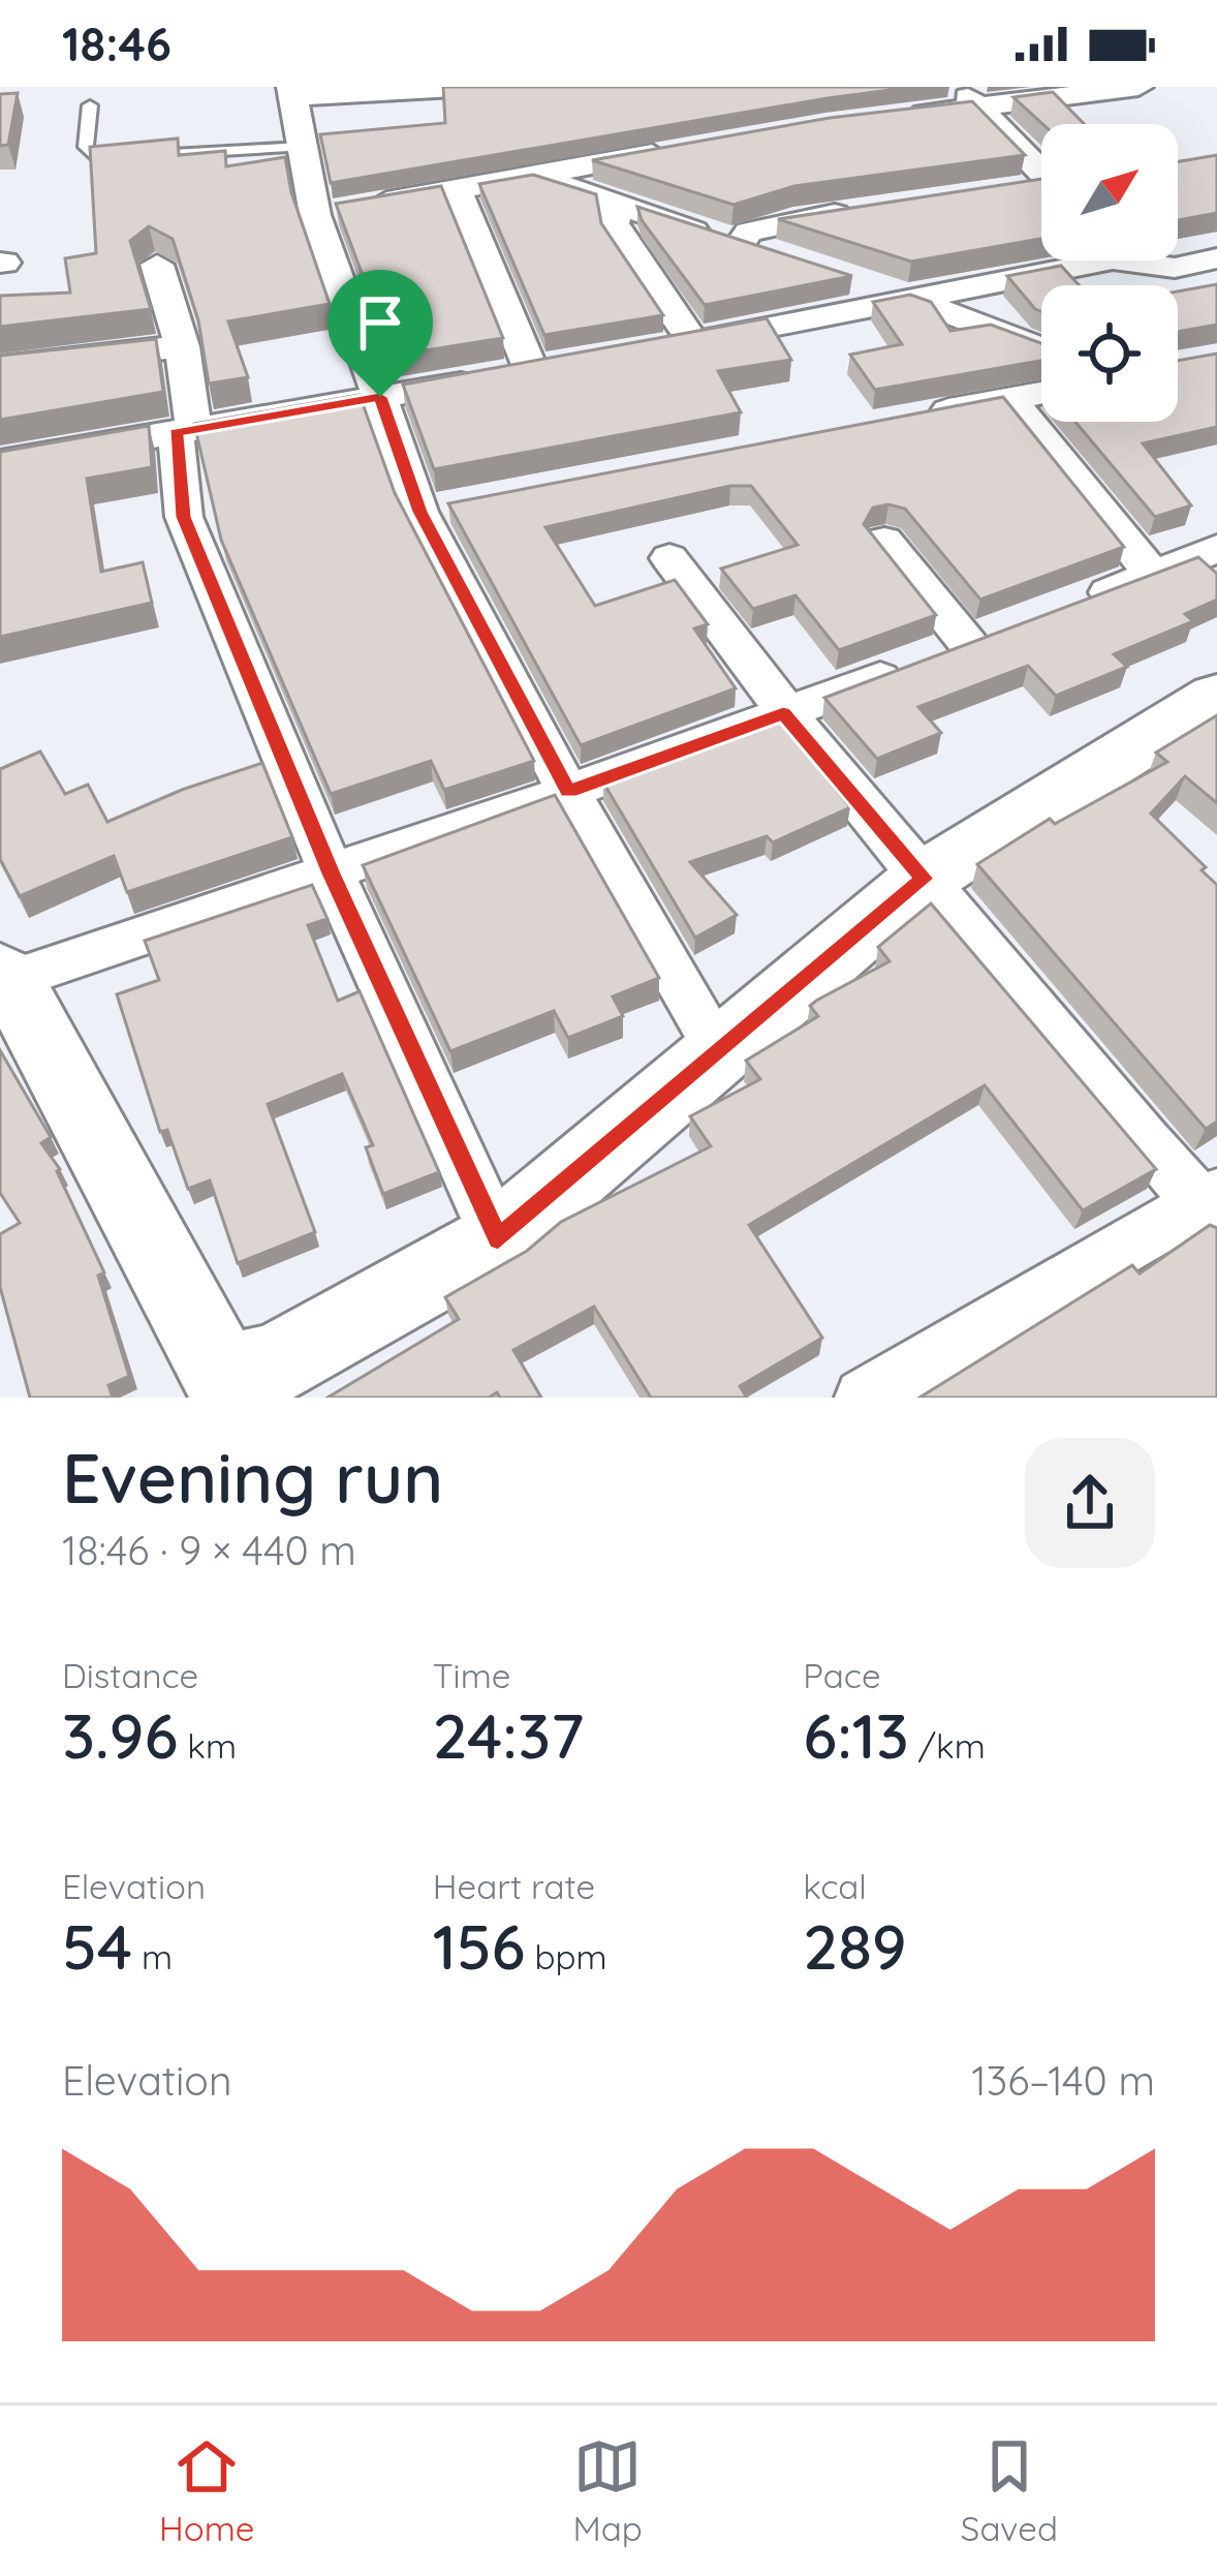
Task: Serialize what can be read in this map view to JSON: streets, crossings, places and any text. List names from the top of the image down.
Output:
{
  "north": "top right",
  "page": {
    "status": "18:46",
    "heading": ["Evening run", "18:46 · 9 × 440 m"],
    "stats": [
      ["Distance", "3.96 km"],
      ["Time", "24:37"],
      ["Pace", "6:13 /km"],
      ["Elevation", "54 m"],
      ["Heart rate", "156 bpm"],
      ["kcal", "289"]
    ],
    "chart": ["Elevation", "136–140 m"],
    "tabs": ["Home", "Map", "Saved"]
  }
}
